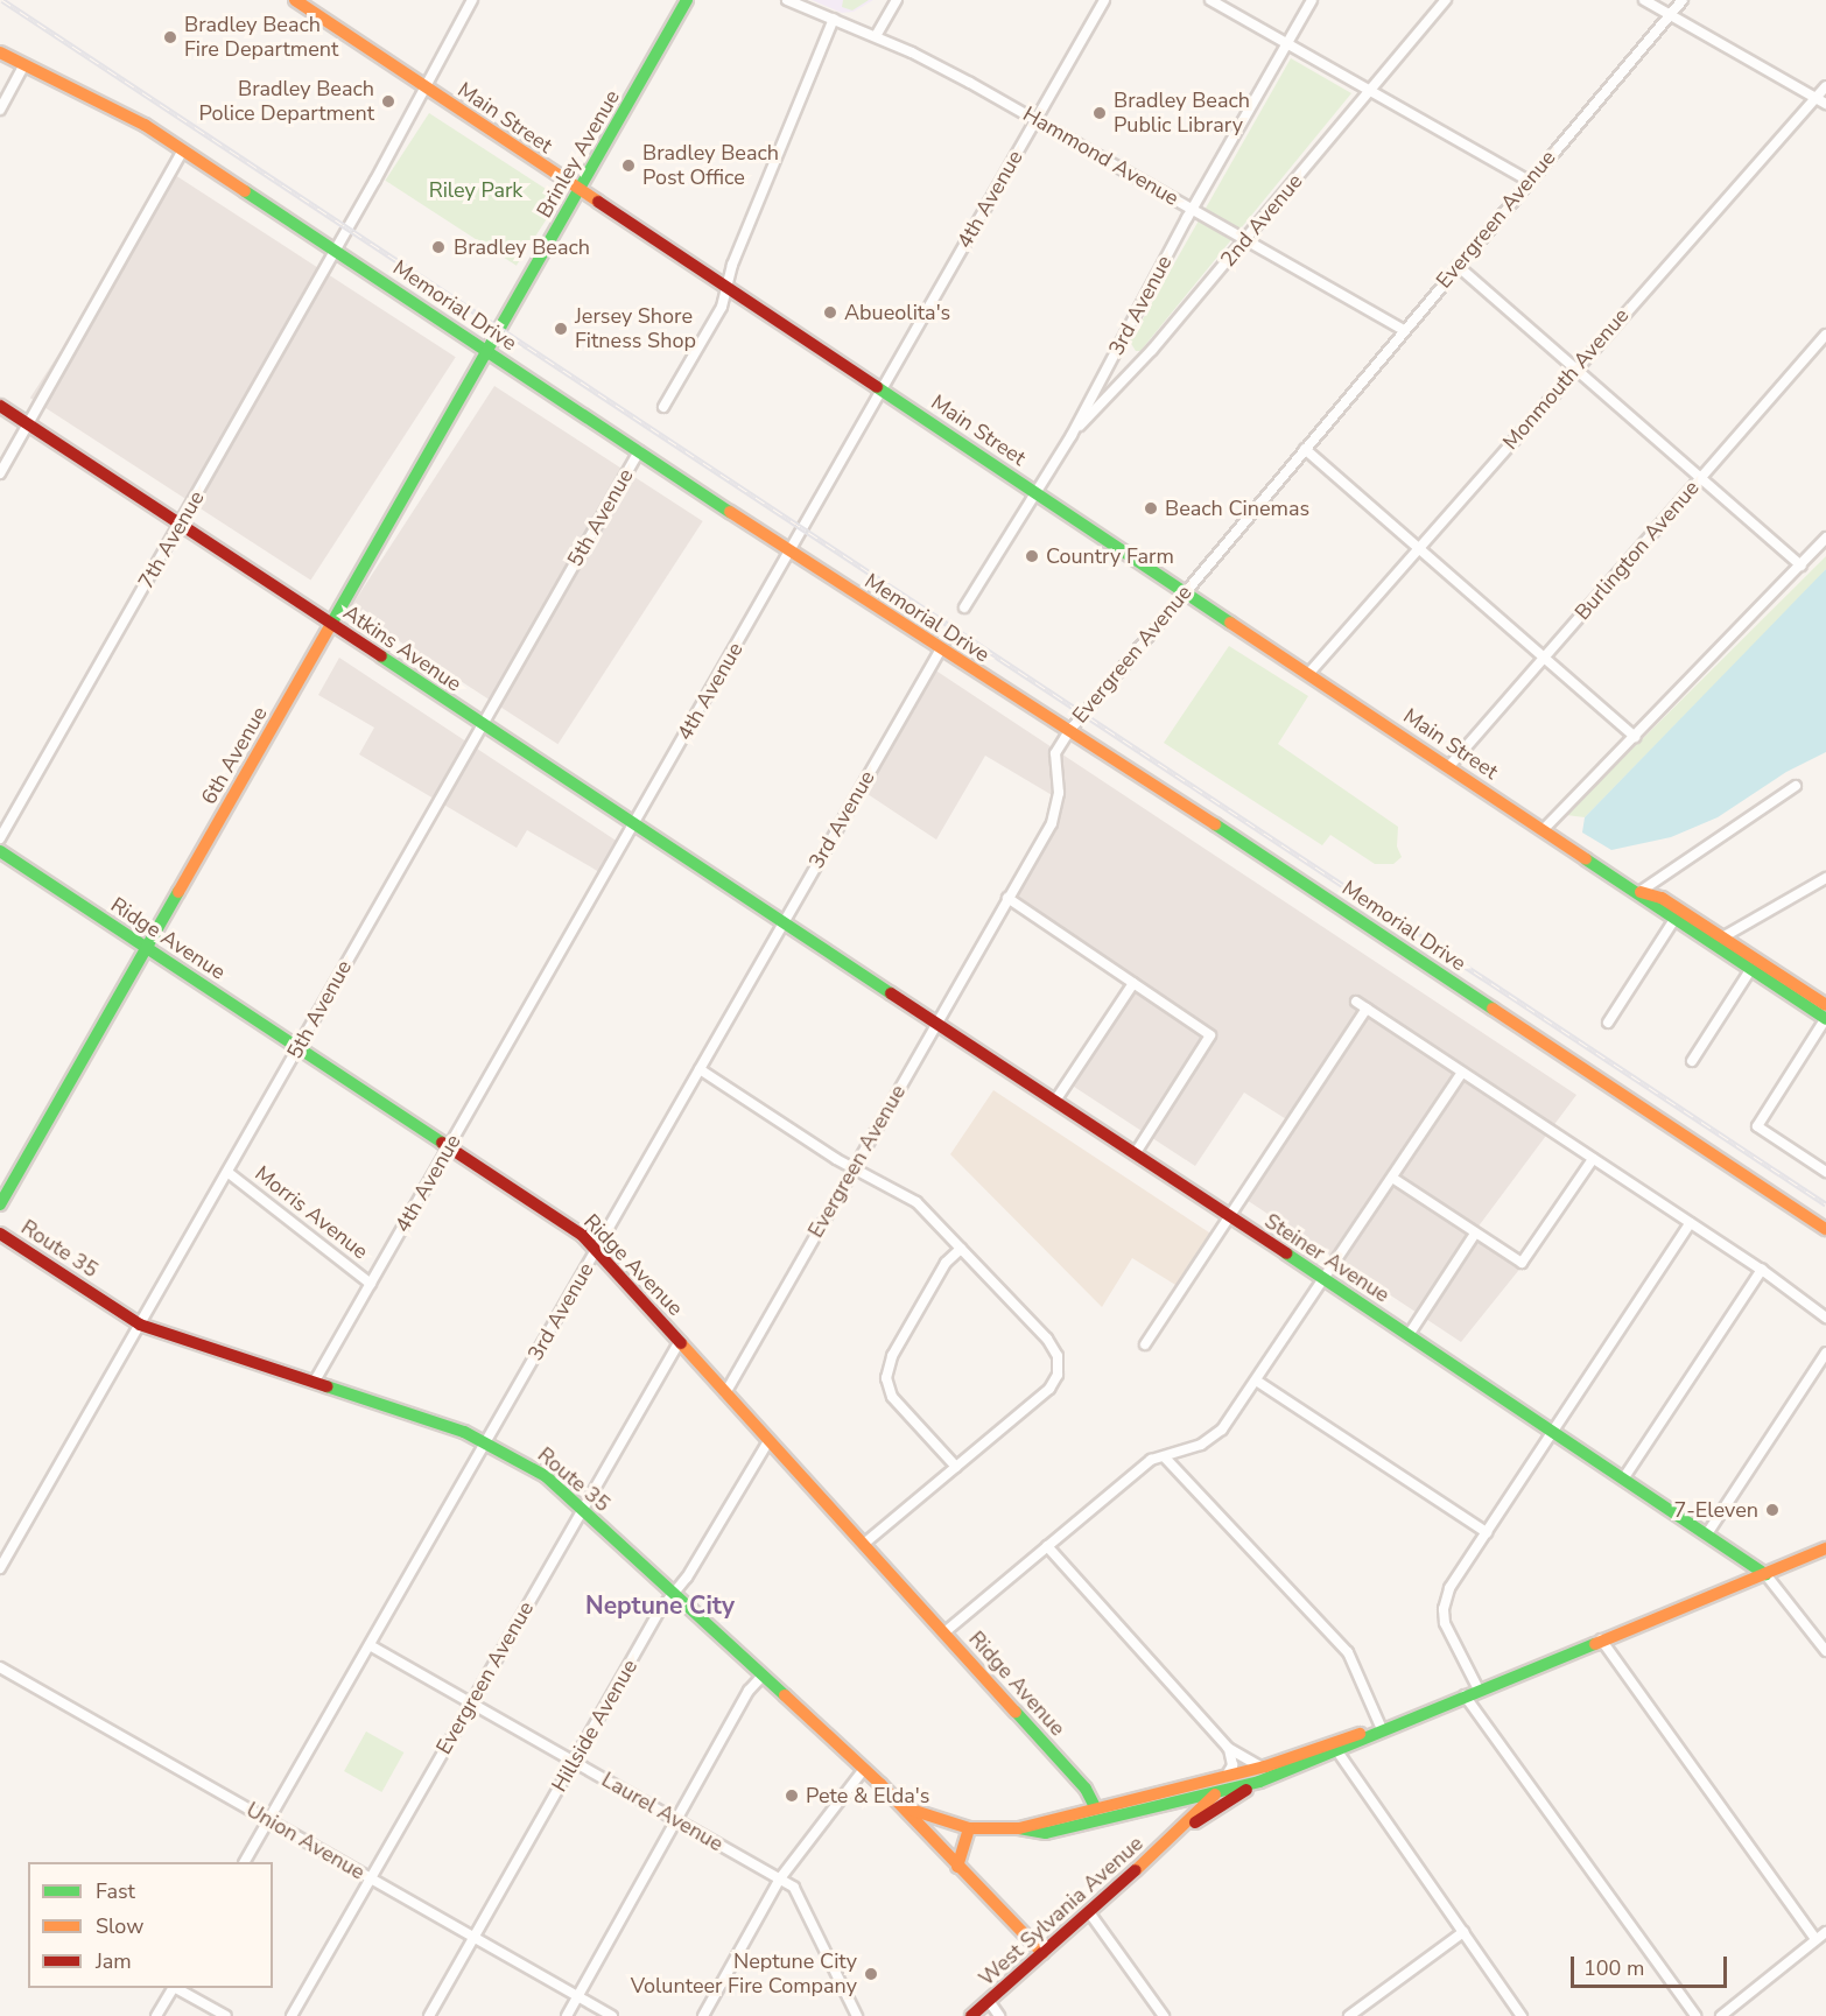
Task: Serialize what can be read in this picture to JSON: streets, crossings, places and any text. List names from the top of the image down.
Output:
{
  "streets": {
    "street": [
      "Main Street",
      "Brinley Avenue",
      "Hammond Avenue",
      "4th Avenue",
      "Evergreen Avenue",
      "2nd Avenue",
      "Memorial Drive",
      "3rd Avenue",
      "Monmouth Avenue",
      "5th Avenue",
      "7th Avenue",
      "Burlington Avenue",
      "Atkins Avenue",
      "6th Avenue",
      "Ridge Avenue",
      "Morris Avenue",
      "Route 35",
      "Steiner Avenue",
      "Hillside Avenue",
      "Laurel Avenue",
      "Union Avenue",
      "West Sylvania Avenue"
    ]
  },
  "crossings": [
    ["Main Street", "Brinley Avenue"],
    ["Main Street", "4th Avenue"],
    ["Main Street", "Evergreen Avenue"],
    ["Main Street", "3rd Avenue"],
    ["Main Street", "Monmouth Avenue"],
    ["Main Street", "7th Avenue"],
    ["Main Street", "Burlington Avenue"],
    ["Brinley Avenue", "6th Avenue"],
    ["Hammond Avenue", "4th Avenue"],
    ["Hammond Avenue", "Evergreen Avenue"],
    ["Hammond Avenue", "2nd Avenue"],
    ["Hammond Avenue", "3rd Avenue"],
    ["4th Avenue", "Memorial Drive"],
    ["4th Avenue", "Atkins Avenue"],
    ["4th Avenue", "Ridge Avenue"],
    ["4th Avenue", "Morris Avenue"],
    ["4th Avenue", "Route 35"],
    ["Evergreen Avenue", "Memorial Drive"],
    ["Evergreen Avenue", "Ridge Avenue"],
    ["Evergreen Avenue", "Route 35"],
    ["Evergreen Avenue", "Steiner Avenue"],
    ["Evergreen Avenue", "Laurel Avenue"],
    ["Evergreen Avenue", "Union Avenue"],
    ["2nd Avenue", "3rd Avenue"],
    ["Memorial Drive", "3rd Avenue"],
    ["Memorial Drive", "5th Avenue"],
    ["Memorial Drive", "7th Avenue"],
    ["Memorial Drive", "6th Avenue"],
    ["3rd Avenue", "Atkins Avenue"],
    ["3rd Avenue", "Ridge Avenue"],
    ["3rd Avenue", "Route 35"],
    ["3rd Avenue", "Steiner Avenue"],
    ["3rd Avenue", "Laurel Avenue"],
    ["3rd Avenue", "Union Avenue"],
    ["5th Avenue", "Atkins Avenue"],
    ["5th Avenue", "Ridge Avenue"],
    ["5th Avenue", "Morris Avenue"],
    ["5th Avenue", "Route 35"],
    ["7th Avenue", "Atkins Avenue"],
    ["Atkins Avenue", "6th Avenue"],
    ["Atkins Avenue", "Steiner Avenue"],
    ["6th Avenue", "Ridge Avenue"],
    ["Ridge Avenue", "Hillside Avenue"],
    ["Route 35", "Hillside Avenue"],
    ["Hillside Avenue", "Laurel Avenue"],
    ["Hillside Avenue", "Union Avenue"]
  ],
  "districts": ["Neptune City"],
  "parks": ["Riley Park"],
  "places": [
    "Bradley Beach Fire Department",
    "Bradley Beach Police Department",
    "Bradley Beach Public Library",
    "Bradley Beach Post Office",
    "Bradley Beach",
    "Abueolita's",
    "Jersey Shore Fitness Shop",
    "Beach Cinemas",
    "Country Farm",
    "7-Eleven",
    "Pete & Elda's",
    "Neptune City Volunteer Fire Company"
  ],
  "legend": ["Fast", "Slow", "Jam"],
  "scale_bar": "100 m"
}
